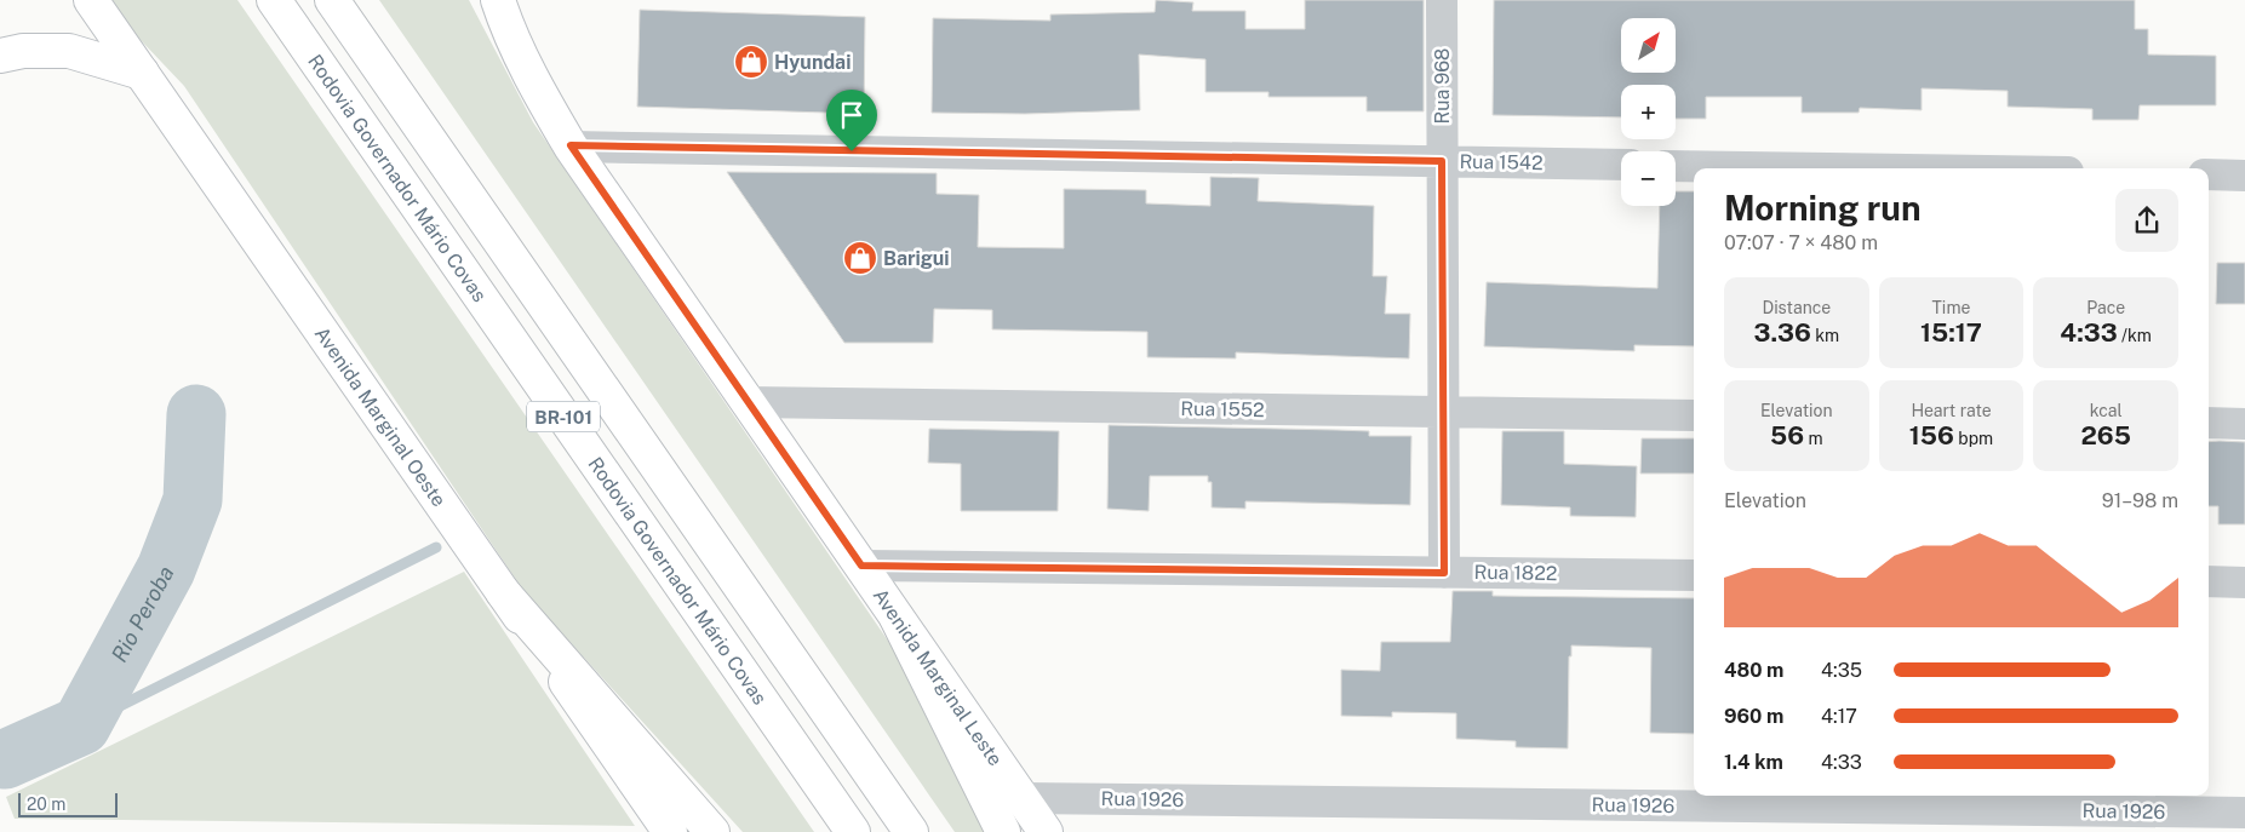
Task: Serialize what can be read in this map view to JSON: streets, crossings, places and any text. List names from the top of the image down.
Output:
{
  "streets": {
    "main road": [
      "Rodovia Governador Mário Covas",
      "Avenida Marginal Oeste",
      "BR-101",
      "Avenida Marginal Leste"
    ],
    "street": [
      "Rua 968",
      "Rua 1542",
      "Rua 1552",
      "Rua 1822",
      "Rua 1926"
    ]
  },
  "crossings": [
    ["Rua 968", "Rua 1542"],
    ["Rua 968", "Rua 1552"],
    ["Rua 968", "Rua 1822"],
    ["Rua 1542", "Avenida Marginal Leste"],
    ["Rua 1552", "Avenida Marginal Leste"],
    ["Rua 1822", "Avenida Marginal Leste"],
    ["Avenida Marginal Leste", "Rua 1926"]
  ],
  "water": ["Rio Peroba"],
  "places": {
    "shop": ["Hyundai", "Barigui"]
  },
  "scale_bar": "20 m",
  "north": "top right",
  "page": {
    "map_buttons": ["+", "−"],
    "heading": ["Morning run", "07:07 · 7 × 480 m"],
    "stats": [
      ["Distance", "3.36 km"],
      ["Time", "15:17"],
      ["Pace", "4:33 /km"],
      ["Elevation", "56 m"],
      ["Heart rate", "156 bpm"],
      ["kcal", "265"]
    ],
    "chart": ["Elevation", "91–98 m"],
    "list": [
      {
        "name": "480 m",
        "note": "4:35"
      },
      {
        "name": "960 m",
        "note": "4:17"
      },
      {
        "name": "1.4 km",
        "note": "4:33"
      }
    ],
    "scale": "20 m"
  }
}
